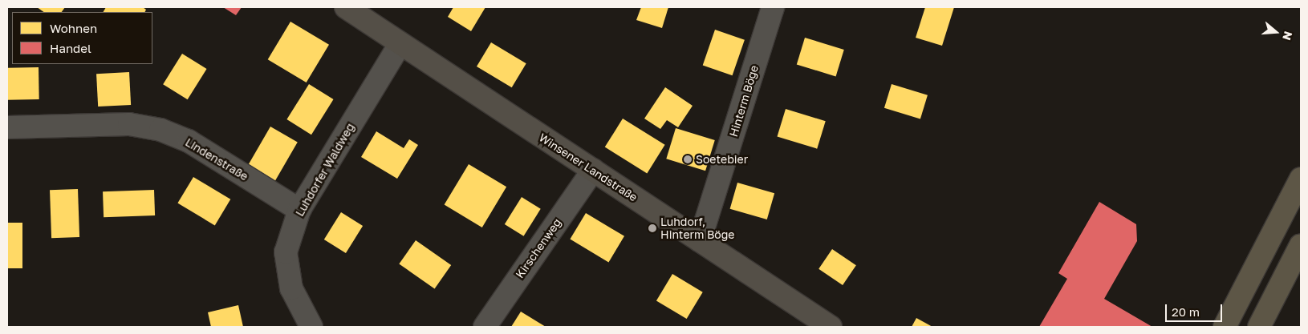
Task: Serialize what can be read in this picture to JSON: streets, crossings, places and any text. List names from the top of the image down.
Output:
{
  "streets": {
    "main road": ["Winsener Landstraße"],
    "street": [
      "Hinterm Böge",
      "Lindenstraße",
      "Luhdorfer Waldweg",
      "Kirschenweg"
    ]
  },
  "crossings": [
    ["Hinterm Böge", "Winsener Landstraße"],
    ["Lindenstraße", "Luhdorfer Waldweg"],
    ["Winsener Landstraße", "Luhdorfer Waldweg"],
    ["Winsener Landstraße", "Kirschenweg"]
  ],
  "places": ["Soetebier", "Luhdorf, Hinterm Böge"],
  "legend": ["Wohnen", "Handel"],
  "scale_bar": "20 m",
  "north": "right"
}
